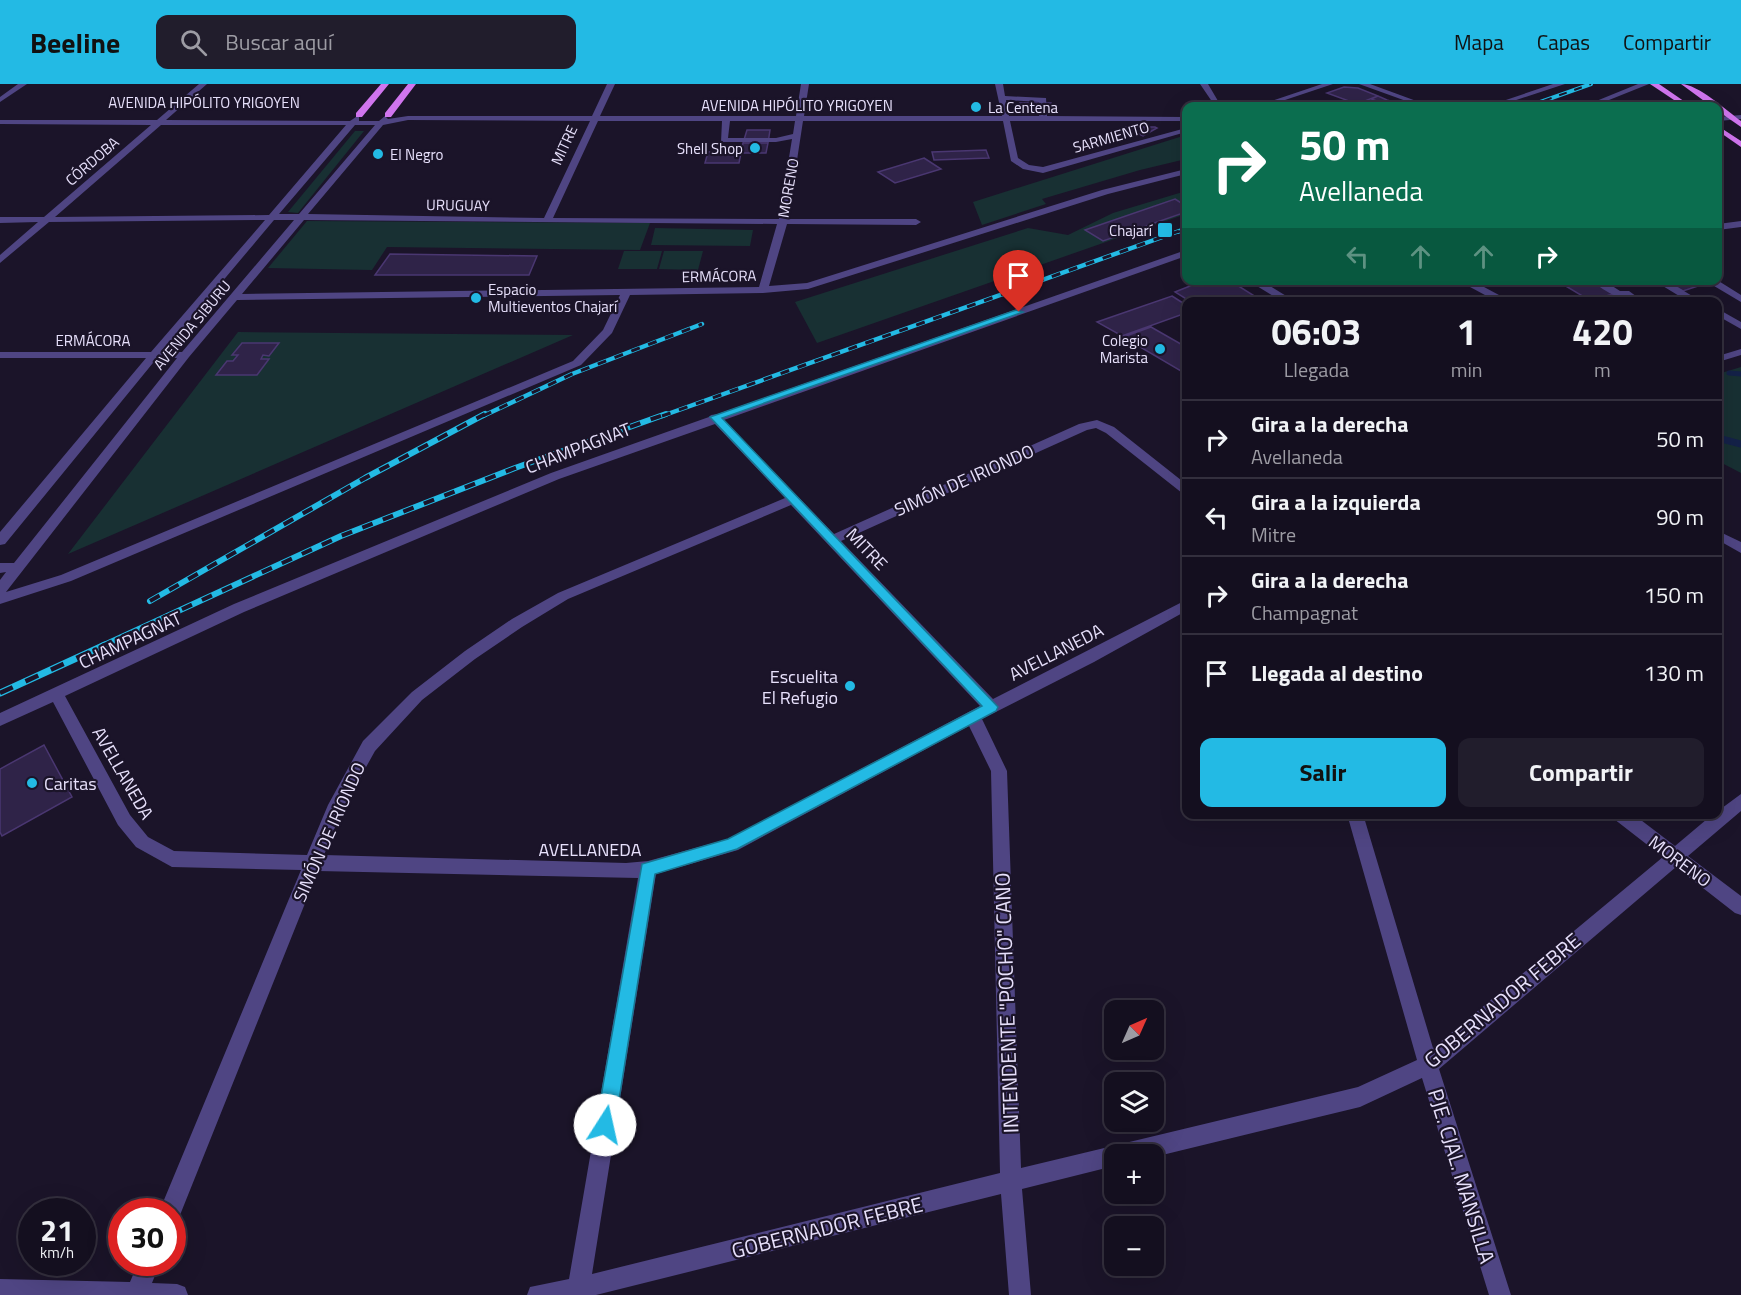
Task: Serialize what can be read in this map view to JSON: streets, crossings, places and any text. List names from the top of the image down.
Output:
{
  "streets": {
    "main road": ["AVENIDA SIBURU"],
    "street": [
      "AVENIDA HIPÓLITO YRIGOYEN",
      "SARMIENTO",
      "MITRE",
      "CÓRDOBA",
      "MORENO",
      "URUGUAY",
      "ERMÁCORA",
      "CHAMPAGNAT",
      "SIMÓN DE IRIONDO",
      "AVELLANEDA",
      "GOBERNADOR FEBRE",
      "INTENDENTE \"POCHO\" CANO",
      "PJE. CJAL. MANSILLA"
    ]
  },
  "crossings": [
    ["AVENIDA HIPÓLITO YRIGOYEN", "SARMIENTO"],
    ["AVENIDA HIPÓLITO YRIGOYEN", "MITRE"],
    ["AVENIDA HIPÓLITO YRIGOYEN", "CÓRDOBA"],
    ["AVENIDA HIPÓLITO YRIGOYEN", "MORENO"],
    ["AVENIDA HIPÓLITO YRIGOYEN", "AVENIDA SIBURU"],
    ["MITRE", "URUGUAY"],
    ["MITRE", "CHAMPAGNAT"],
    ["MITRE", "SIMÓN DE IRIONDO"],
    ["MITRE", "AVELLANEDA"],
    ["CÓRDOBA", "URUGUAY"],
    ["MORENO", "URUGUAY"],
    ["MORENO", "ERMÁCORA"],
    ["MORENO", "GOBERNADOR FEBRE"],
    ["URUGUAY", "AVENIDA SIBURU"],
    ["ERMÁCORA", "AVENIDA SIBURU"],
    ["CHAMPAGNAT", "AVELLANEDA"],
    ["SIMÓN DE IRIONDO", "AVELLANEDA"],
    ["AVELLANEDA", "INTENDENTE \"POCHO\" CANO"],
    ["GOBERNADOR FEBRE", "INTENDENTE \"POCHO\" CANO"],
    ["GOBERNADOR FEBRE", "PJE. CJAL. MANSILLA"]
  ],
  "places": {
    "other": [
      "La Centena",
      "Shell Shop",
      "El Negro",
      "Espacio Multieventos Chajarí",
      "Colegio Marista",
      "Escuelita El Refugio",
      "Caritas"
    ],
    "transit": ["Chajarí"]
  },
  "north": "top right",
  "page": {
    "header": "Beeline",
    "search": "Buscar aquí",
    "nav": ["Mapa", "Capas", "Compartir"],
    "turn": ["50 m", "Avellaneda"],
    "eta": [
      "06:03",
      "Llegada",
      "1",
      "min",
      "420",
      "m"
    ],
    "list": [
      {
        "name": "Gira a la derecha",
        "note": "Avellaneda",
        "value": "50 m"
      },
      {
        "name": "Gira a la izquierda",
        "note": "Mitre",
        "value": "90 m"
      },
      {
        "name": "Gira a la derecha",
        "note": "Champagnat",
        "value": "150 m"
      },
      {
        "name": "Llegada al destino",
        "value": "130 m"
      }
    ],
    "buttons": ["Salir", "Compartir"],
    "map_buttons": ["+", "−"],
    "speed": "21 km/h",
    "limit": "30"
  }
}
